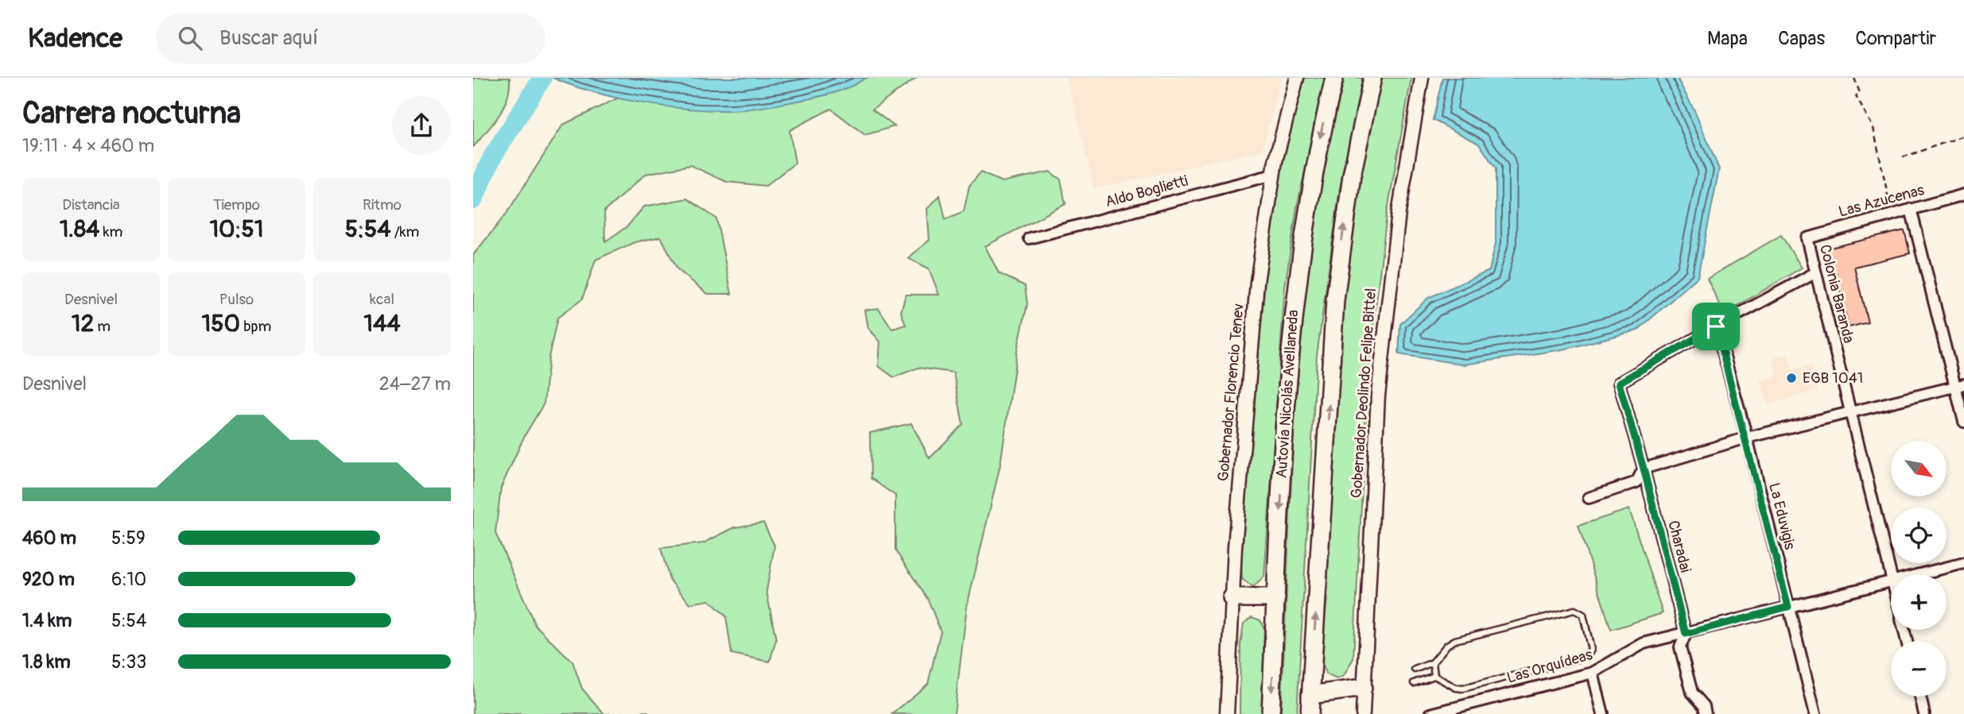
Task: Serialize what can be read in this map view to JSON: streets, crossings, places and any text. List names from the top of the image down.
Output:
{
  "streets": {
    "highway": ["Autovía Nicolás Avellaneda"],
    "street": [
      "Aldo Boglietti",
      "Las Azucenas",
      "Colonia Baranda",
      "Gobernador Florencio Tenev",
      "Gobernador Deolindo Felipe Bittel",
      "La Eduvigis",
      "Charadai",
      "Las Orquídeas"
    ]
  },
  "crossings": [
    ["Aldo Boglietti", "Gobernador Florencio Tenev"],
    ["Las Azucenas", "Colonia Baranda"],
    ["La Eduvigis", "Charadai"],
    ["La Eduvigis", "Las Orquídeas"],
    ["Charadai", "Las Orquídeas"]
  ],
  "places": ["EGB 1041"],
  "north": "bottom right",
  "page": {
    "header": "Kadence",
    "search": "Buscar aquí",
    "nav": ["Mapa", "Capas", "Compartir"],
    "heading": ["Carrera nocturna", "19:11 · 4 × 460 m"],
    "stats": [
      ["Distancia", "1.84 km"],
      ["Tiempo", "10:51"],
      ["Ritmo", "5:54 /km"],
      ["Desnivel", "12 m"],
      ["Pulso", "150 bpm"],
      ["kcal", "144"]
    ],
    "chart": ["Desnivel", "24–27 m"],
    "map_buttons": ["+", "−"],
    "list": [
      {
        "name": "460 m",
        "note": "5:59"
      },
      {
        "name": "920 m",
        "note": "6:10"
      },
      {
        "name": "1.4 km",
        "note": "5:54"
      },
      {
        "name": "1.8 km",
        "note": "5:33"
      }
    ]
  }
}
